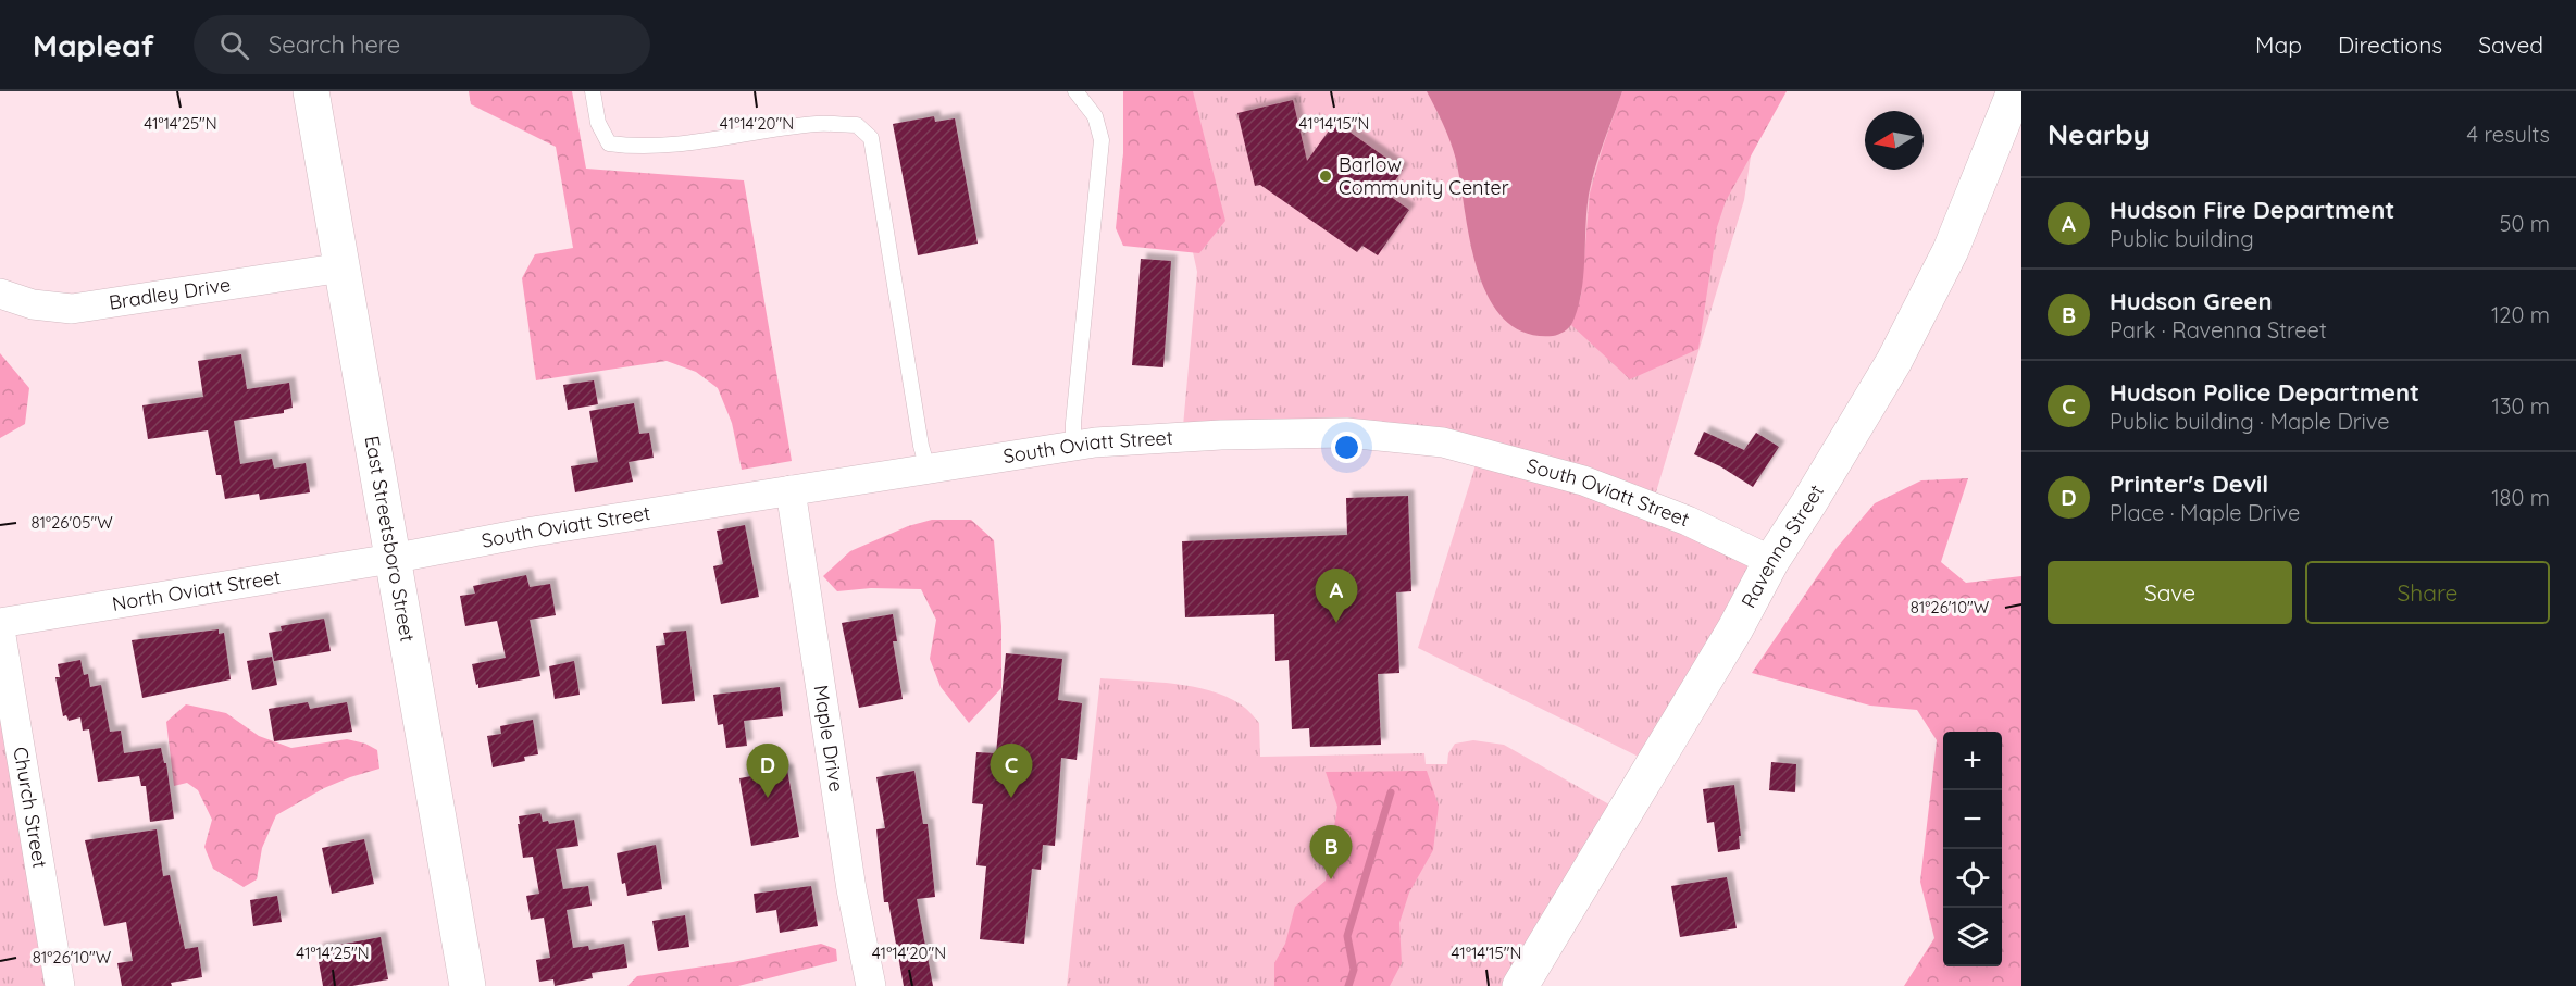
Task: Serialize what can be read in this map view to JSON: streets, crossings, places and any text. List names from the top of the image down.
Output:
{
  "streets": {
    "street": [
      "Bradley Drive",
      "South Oviatt Street",
      "East Streetsboro Street",
      "Ravenna Street",
      "North Oviatt Street",
      "Maple Drive",
      "Church Street"
    ]
  },
  "crossings": [
    ["Bradley Drive", "East Streetsboro Street"],
    ["South Oviatt Street", "East Streetsboro Street"],
    ["South Oviatt Street", "Ravenna Street"],
    ["South Oviatt Street", "North Oviatt Street"],
    ["South Oviatt Street", "Maple Drive"],
    ["East Streetsboro Street", "North Oviatt Street"]
  ],
  "places": ["Barlow Community Center"],
  "north": "left",
  "page": {
    "header": "Mapleaf",
    "search": "Search here",
    "nav": ["Map", "Directions", "Saved"],
    "heading": ["Nearby", "4 results"],
    "list": [
      {
        "mark": "A",
        "name": "Hudson Fire Department",
        "note": "Public building",
        "value": "50 m"
      },
      {
        "mark": "B",
        "name": "Hudson Green",
        "note": "Park · Ravenna Street",
        "value": "120 m"
      },
      {
        "mark": "C",
        "name": "Hudson Police Department",
        "note": "Public building · Maple Drive",
        "value": "130 m"
      },
      {
        "mark": "D",
        "name": "Printer's Devil",
        "note": "Place · Maple Drive",
        "value": "180 m"
      }
    ],
    "buttons": ["Save", "Share"],
    "pins": [
      "A",
      "C",
      "D",
      "B"
    ],
    "map_buttons": ["+", "−"]
  },
  "coordinates": [
    "41°14'25\"N",
    "41°14'20\"N",
    "41°14'15\"N",
    "81°26'05\"W",
    "81°26'10\"W"
  ]
}
